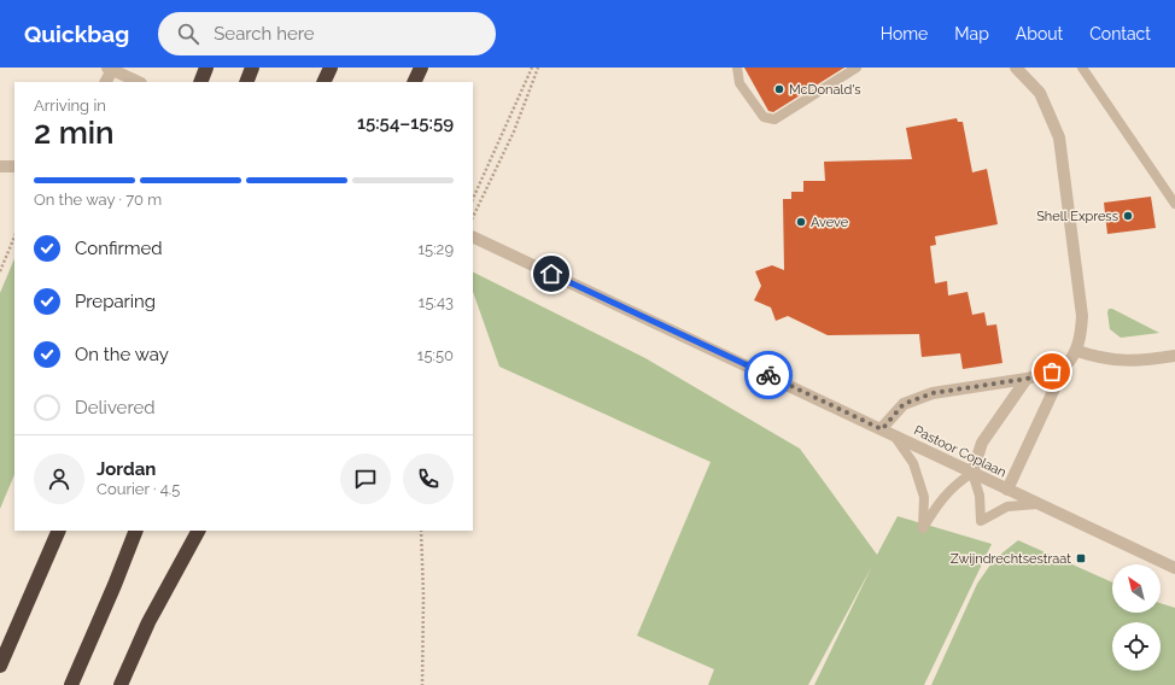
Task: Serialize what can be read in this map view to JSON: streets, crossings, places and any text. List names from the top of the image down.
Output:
{
  "streets": {
    "street": ["Pastoor Coplaan"]
  },
  "places": {
    "other": ["McDonald's", "Shell Express", "Aveve"],
    "transit": ["Zwijndrechtsestraat"]
  },
  "north": "top left",
  "page": {
    "header": "Quickbag",
    "search": "Search here",
    "nav": [
      "Home",
      "Map",
      "About",
      "Contact"
    ],
    "heading": ["2 min", "Arriving in", "15:54–15:59"],
    "panel": ["Jordan", "Courier · 4.5"],
    "bar": "On the way · 70 m",
    "list": [
      ["Confirmed", "15:29"],
      ["Preparing", "15:43"],
      ["On the way", "15:50"],
      "Delivered"
    ]
  }
}
